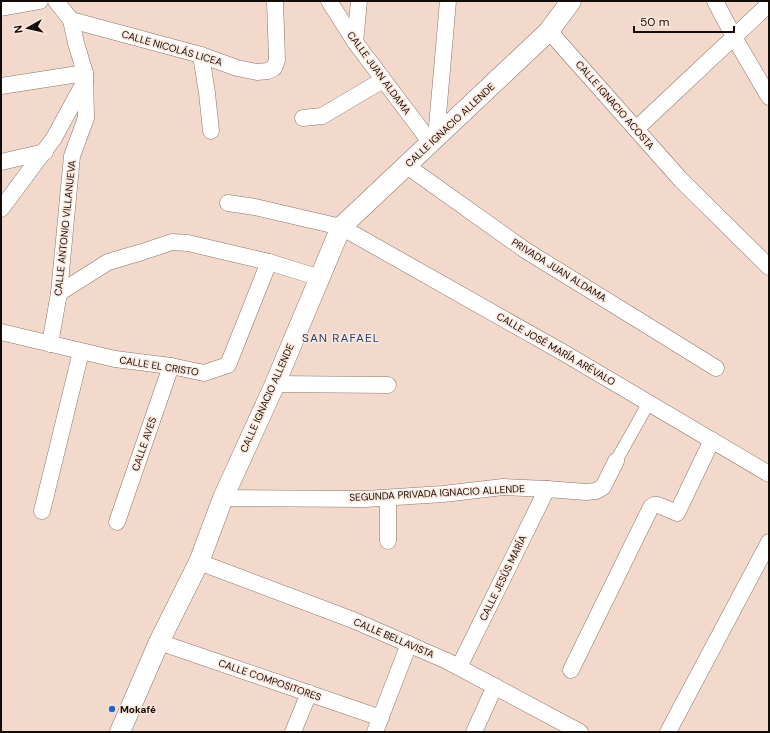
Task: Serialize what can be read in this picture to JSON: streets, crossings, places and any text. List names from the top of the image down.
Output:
{
  "streets": {
    "street": [
      "CALLE NICOLÁS LICEA",
      "CALLE JUAN ALDAMA",
      "CALLE IGNACIO ACOSTA",
      "CALLE IGNACIO ALLENDE",
      "CALLE ANTONIO VILLANUEVA",
      "PRIVADA JUAN ALDAMA",
      "CALLE JOSÉ MARÍA ARÉVALO",
      "CALLE EL CRISTO",
      "CALLE AVES",
      "SEGUNDA PRIVADA IGNACIO ALLENDE",
      "CALLE JESÚS MARÍA",
      "CALLE BELLAVISTA",
      "CALLE COMPOSITORES"
    ]
  },
  "crossings": [
    ["CALLE NICOLÁS LICEA", "CALLE ANTONIO VILLANUEVA"],
    ["CALLE JUAN ALDAMA", "CALLE IGNACIO ALLENDE"],
    ["CALLE IGNACIO ACOSTA", "CALLE IGNACIO ALLENDE"],
    ["CALLE IGNACIO ALLENDE", "PRIVADA JUAN ALDAMA"],
    ["CALLE IGNACIO ALLENDE", "CALLE JOSÉ MARÍA ARÉVALO"],
    ["CALLE IGNACIO ALLENDE", "SEGUNDA PRIVADA IGNACIO ALLENDE"],
    ["CALLE IGNACIO ALLENDE", "CALLE BELLAVISTA"],
    ["CALLE IGNACIO ALLENDE", "CALLE COMPOSITORES"],
    ["CALLE ANTONIO VILLANUEVA", "CALLE EL CRISTO"],
    ["CALLE JOSÉ MARÍA ARÉVALO", "SEGUNDA PRIVADA IGNACIO ALLENDE"],
    ["CALLE EL CRISTO", "CALLE AVES"],
    ["SEGUNDA PRIVADA IGNACIO ALLENDE", "CALLE JESÚS MARÍA"],
    ["CALLE JESÚS MARÍA", "CALLE BELLAVISTA"]
  ],
  "districts": ["SAN RAFAEL"],
  "places": ["Mokafé"],
  "scale_bar": "50 m",
  "north": "left"
}
